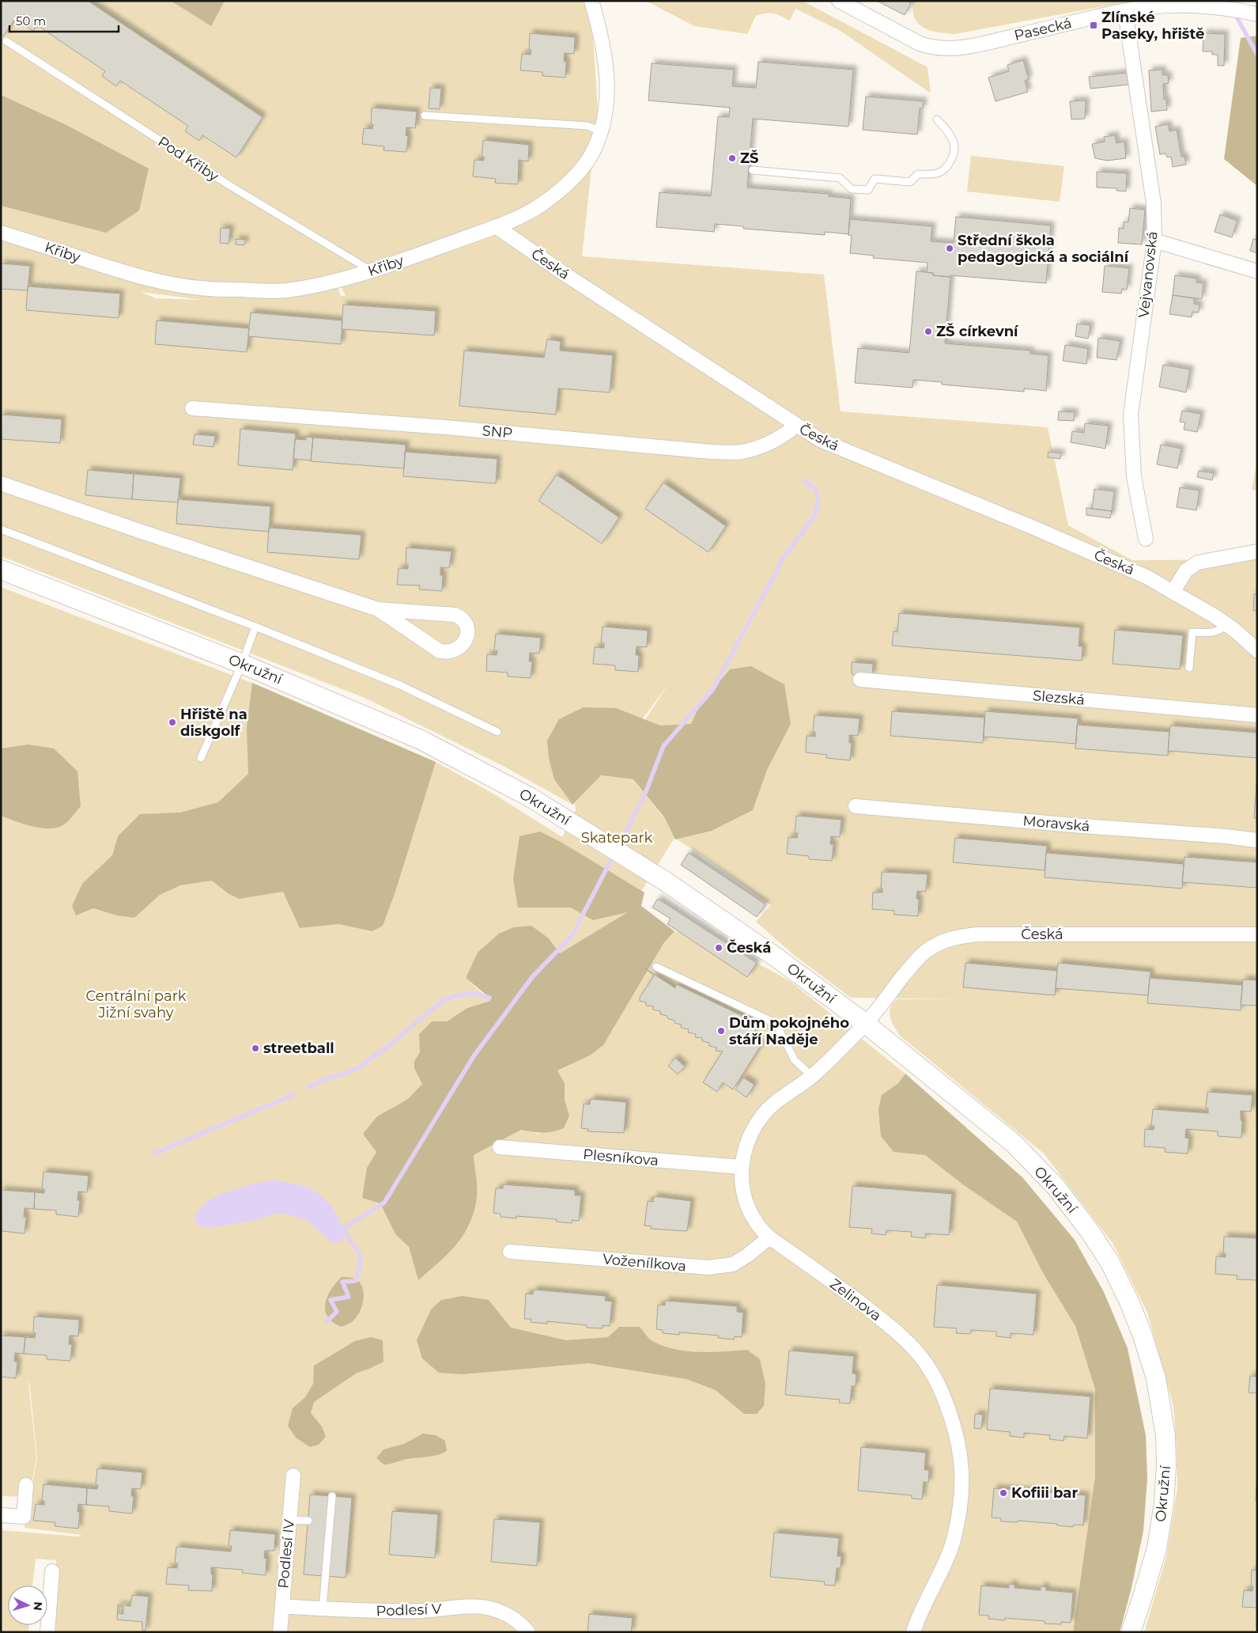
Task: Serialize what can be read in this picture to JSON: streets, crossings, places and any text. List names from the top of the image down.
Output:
{
  "streets": {
    "street": [
      "Pasecká",
      "Křiby",
      "Česká",
      "Vejvanovská",
      "SNP",
      "Okružní",
      "Slezská",
      "Moravská",
      "Plesníkova",
      "Voženílkova",
      "Zelinova",
      "Podlesí IV",
      "Podlesí V"
    ],
    "lane": ["Pod Křiby"]
  },
  "crossings": [
    ["Pasecká", "Vejvanovská"],
    ["Pod Křiby", "Křiby"],
    ["Křiby", "Česká"],
    ["Česká", "SNP"],
    ["Česká", "Okružní"],
    ["Česká", "Zelinova"],
    ["Okružní", "Zelinova"],
    ["Plesníkova", "Zelinova"],
    ["Voženílkova", "Zelinova"],
    ["Podlesí IV", "Podlesí V"]
  ],
  "parks": ["Skatepark", "Centrální park Jižní svahy"],
  "places": {
    "transit": ["Zlínské Paseky, hřiště"],
    "other": [
      "ZŠ",
      "Střední škola pedagogická a sociální",
      "ZŠ církevní",
      "Hřiště na diskgolf",
      "Česká",
      "Dům pokojného stáří Naděje",
      "streetball",
      "Kofiii bar"
    ]
  },
  "scale_bar": "50 m",
  "north": "right"
}
